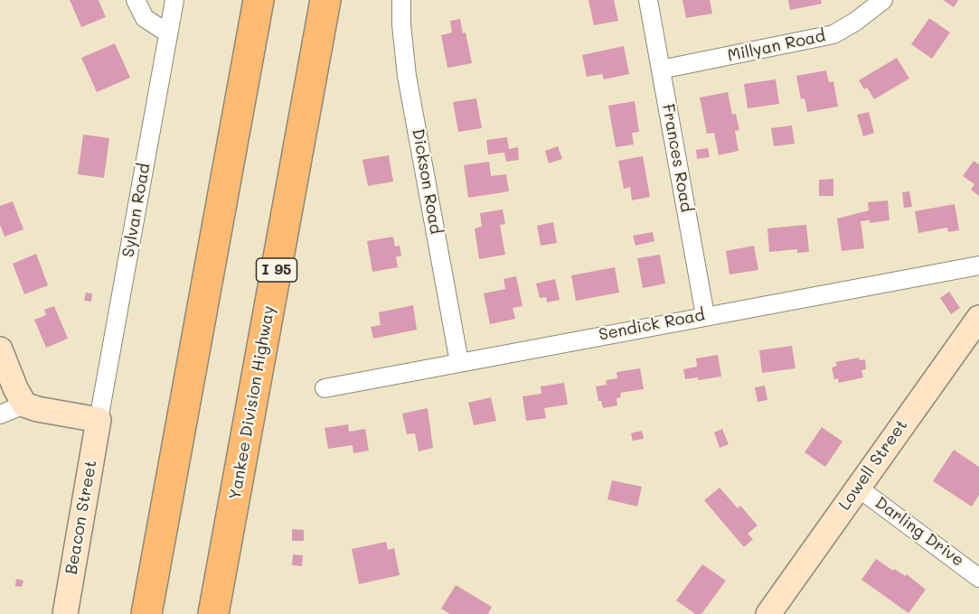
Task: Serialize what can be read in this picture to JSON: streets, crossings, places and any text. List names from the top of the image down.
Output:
{
  "streets": {
    "highway": ["I 95", "Yankee Division Highway"],
    "street": [
      "Millyan Road",
      "Frances Road",
      "Dickson Road",
      "Sylvan Road",
      "Sendick Road",
      "Lowell Street",
      "Beacon Street",
      "Darling Drive"
    ]
  },
  "crossings": [
    ["Millyan Road", "Frances Road"],
    ["Frances Road", "Sendick Road"],
    ["Dickson Road", "Sendick Road"],
    ["Sylvan Road", "Beacon Street"],
    ["Lowell Street", "Darling Drive"]
  ]
}
